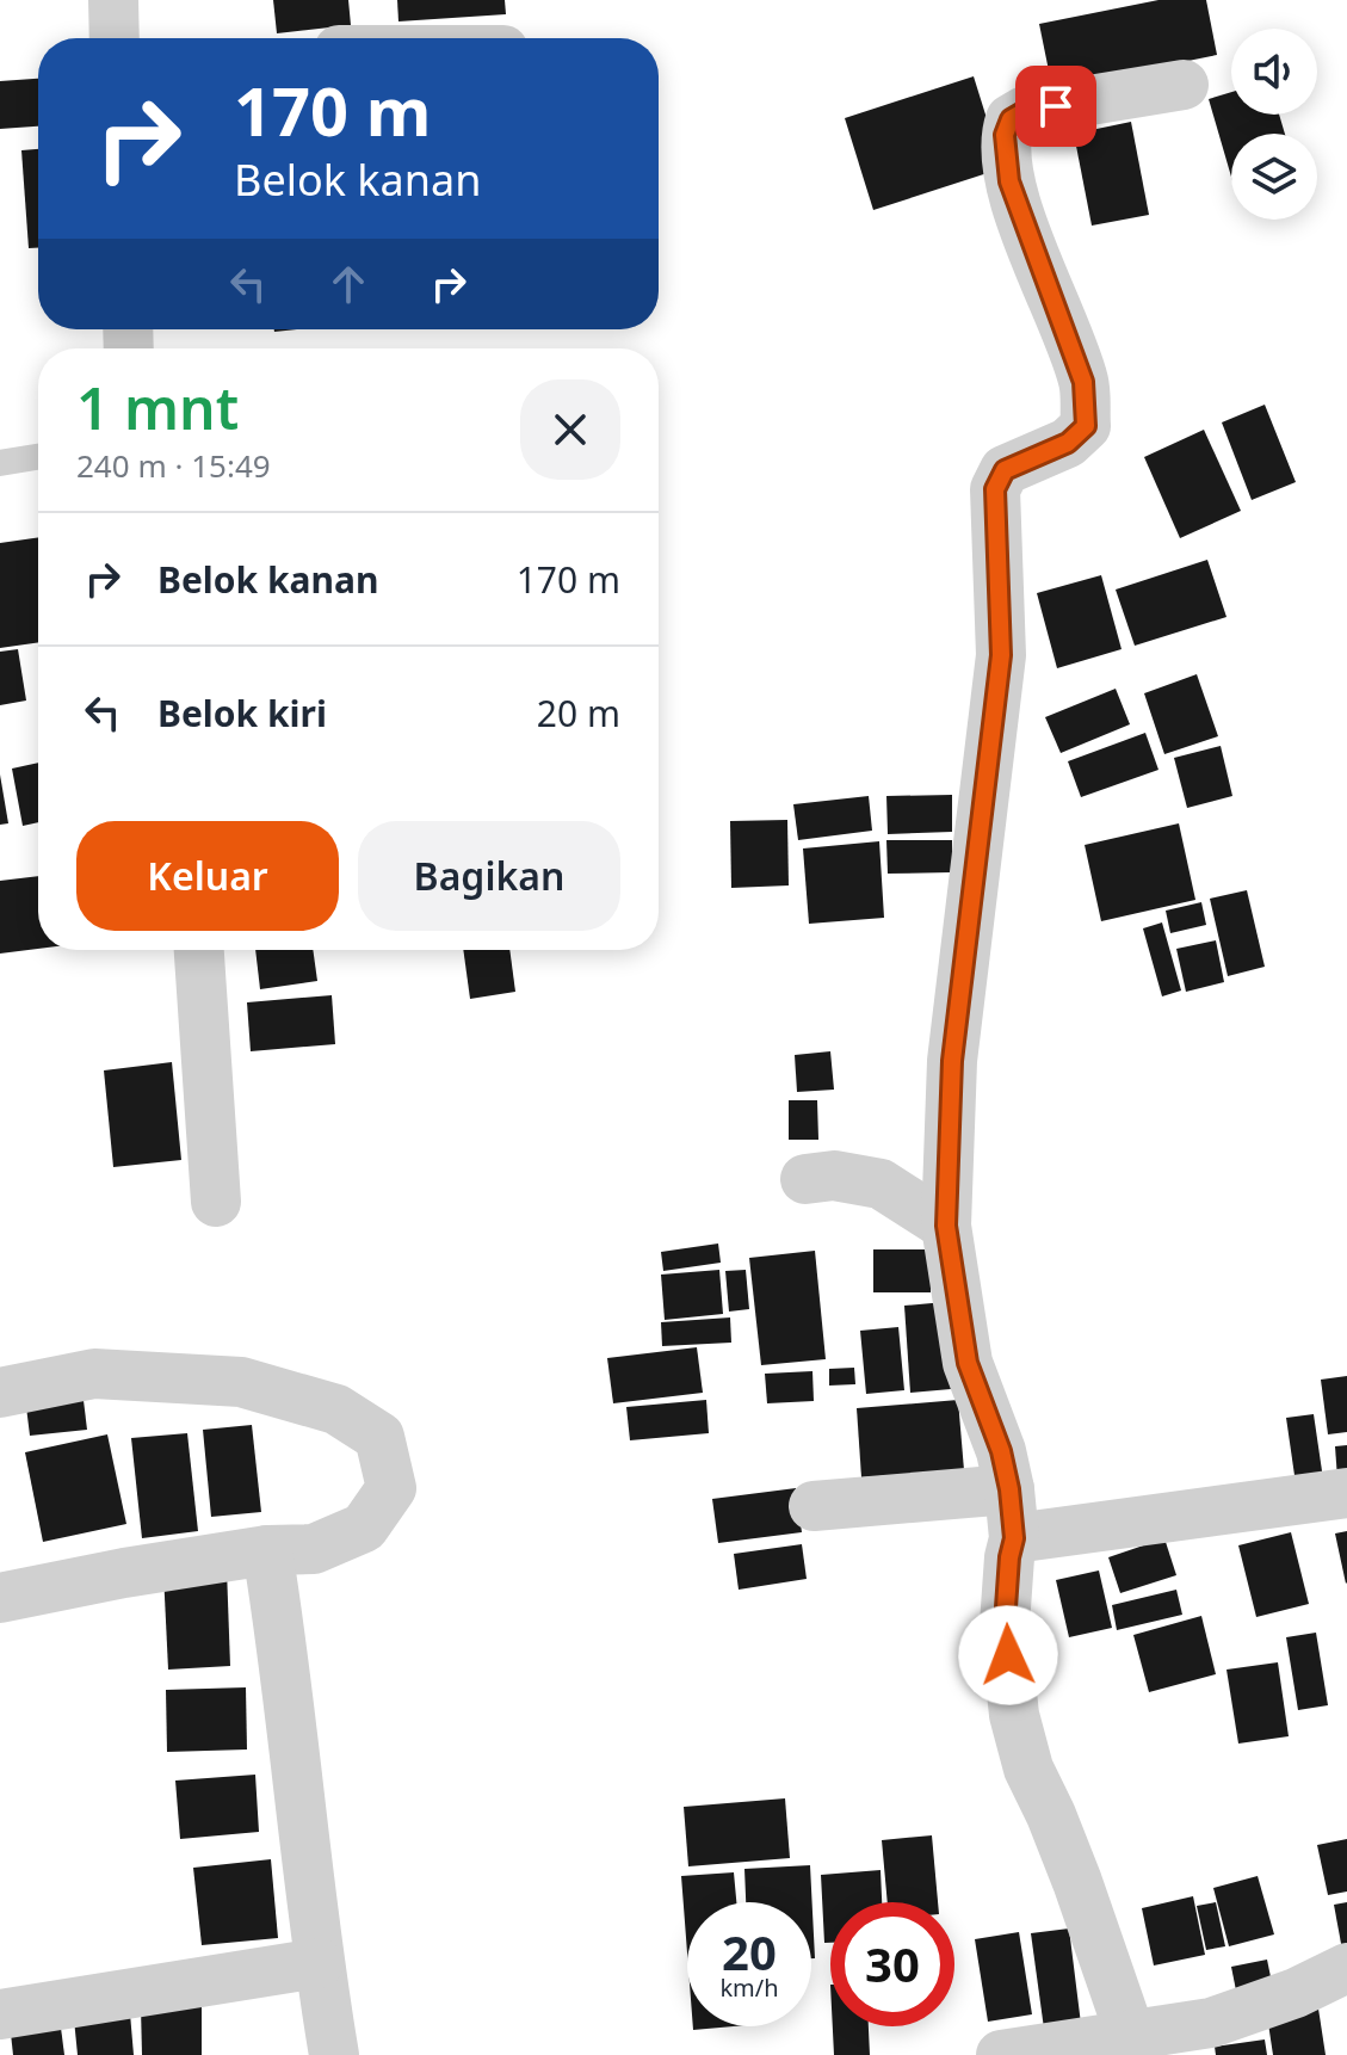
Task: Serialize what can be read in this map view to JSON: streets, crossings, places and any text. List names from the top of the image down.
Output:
{
  "page": {
    "turn": ["170 m", "Belok kanan"],
    "heading": ["1 mnt", "240 m · 15:49"],
    "list": [
      {
        "name": "Belok kanan",
        "value": "170 m"
      },
      {
        "name": "Belok kiri",
        "value": "20 m"
      }
    ],
    "buttons": ["Keluar", "Bagikan"],
    "speed": "20 km/h",
    "limit": "30"
  }
}
